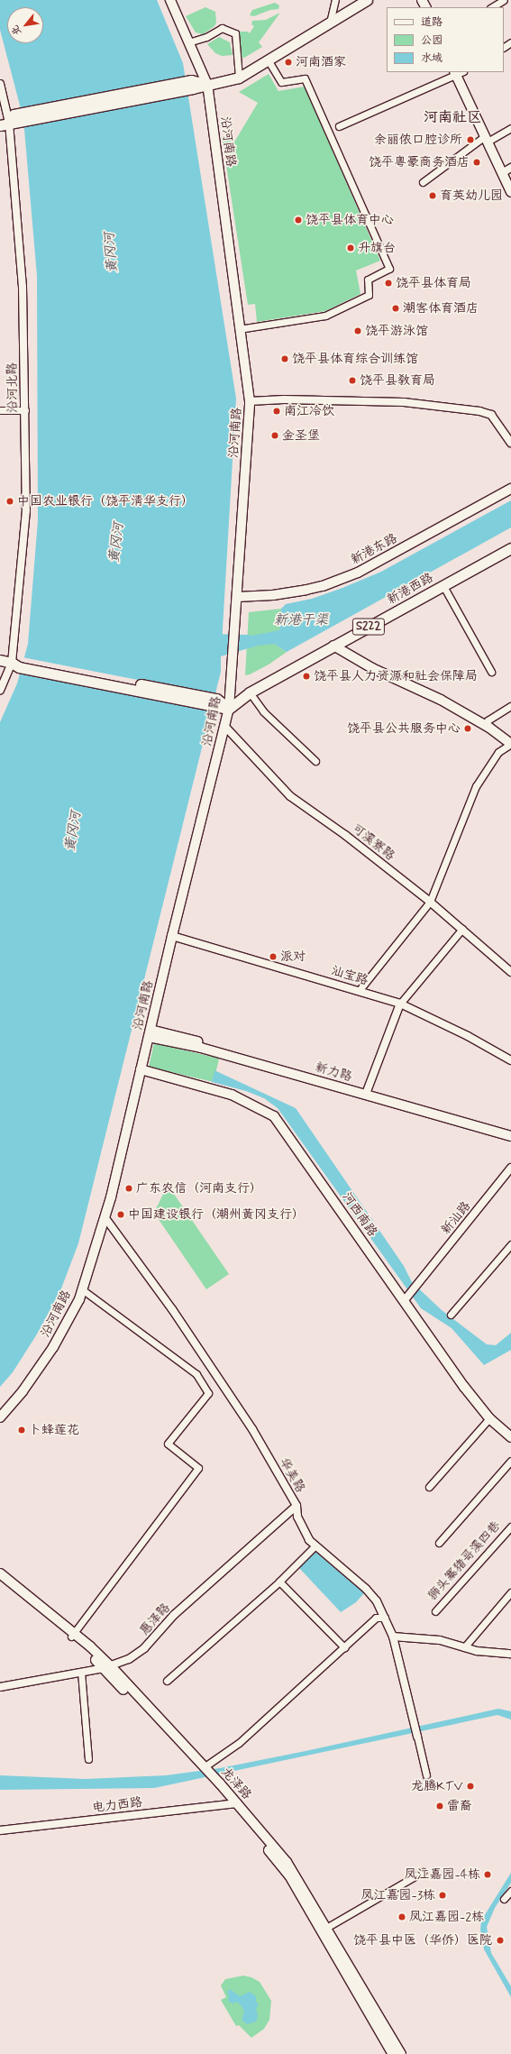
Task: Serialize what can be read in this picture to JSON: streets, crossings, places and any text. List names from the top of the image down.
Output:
{
  "streets": {
    "main road": [
      "沿河南路",
      "新港东路",
      "新港西路",
      "S222",
      "新力路",
      "河西南路",
      "龙泽路"
    ],
    "street": [
      "沿河北路",
      "可溪寮路",
      "汕宝路",
      "新汕路",
      "华美路",
      "狮头寨猪哥溪四巷",
      "惠泽路",
      "电力西路"
    ]
  },
  "crossings": [
    ["沿河南路", "新港东路"],
    ["沿河南路", "新港西路"],
    ["沿河南路", "可溪寮路"],
    ["沿河南路", "汕宝路"],
    ["沿河南路", "新力路"],
    ["沿河南路", "河西南路"],
    ["沿河南路", "华美路"],
    ["河西南路", "新汕路"],
    ["华美路", "惠泽路"],
    ["惠泽路", "龙泽路"],
    ["龙泽路", "电力西路"]
  ],
  "districts": ["河南社区"],
  "water": ["黄冈河", "新港干渠"],
  "places": [
    "河南酒家",
    "余丽侬口腔诊所",
    "饶平粤豪商务酒店",
    "育英幼儿园",
    "饶平县体育中心",
    "升旗台",
    "饶平县体育局",
    "潮客体育酒店",
    "饶平游泳馆",
    "饶平县体育综合训练馆",
    "饶平县教育局",
    "南江冷饮",
    "金圣堡",
    "中国农业银行（饶平清华支行）",
    "饶平县人力资源和社会保障局",
    "饶平县公共服务中心",
    "派对",
    "广东农信（河南支行）",
    "中国建设银行（潮州黄冈支行）",
    "卜蜂莲花",
    "龙腾KTV",
    "雷裔",
    "凤江嘉园-4栋",
    "凤江嘉园-3栋",
    "凤江嘉园-2栋",
    "饶平县中医（华侨）医院"
  ],
  "legend": ["道路", "公园", "水域"],
  "north": "bottom left"
}
